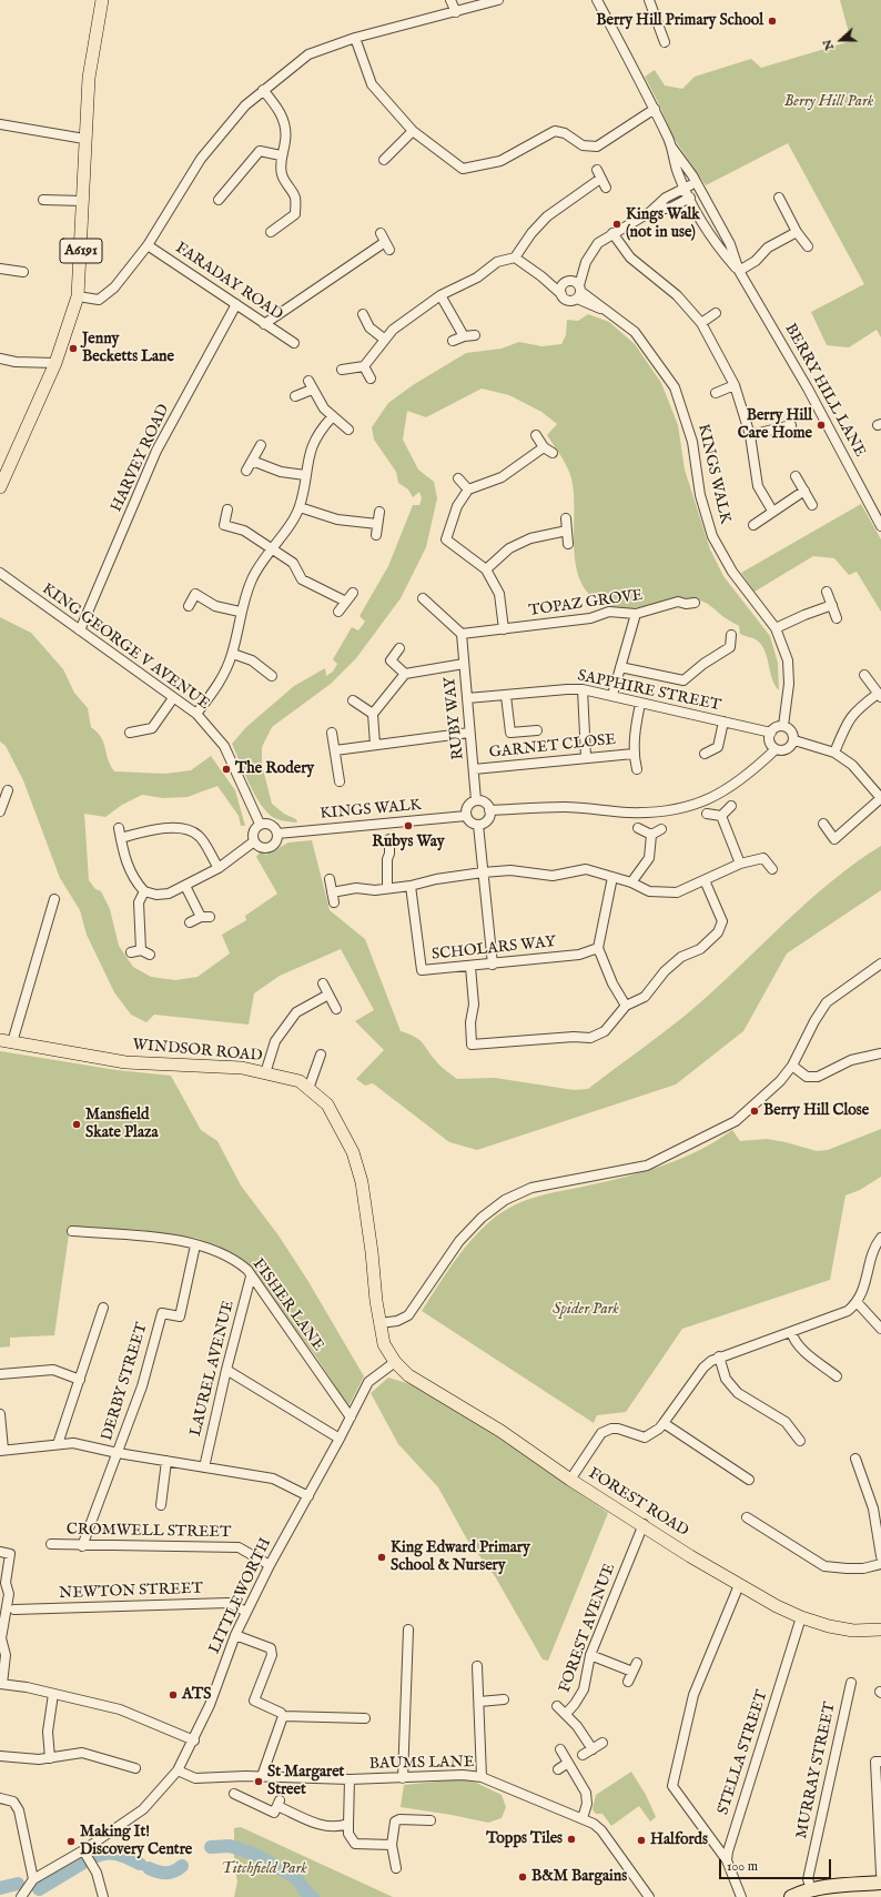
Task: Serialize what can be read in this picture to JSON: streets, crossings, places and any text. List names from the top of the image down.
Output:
{
  "streets": {
    "main road": ["A6191", "WINDSOR ROAD", "FOREST ROAD"],
    "street": [
      "FARADAY ROAD",
      "BERRY HILL LANE",
      "HARVEY ROAD",
      "KINGS WALK",
      "TOPAZ GROVE",
      "KING GEORGE V AVENUE",
      "SAPPHIRE STREET",
      "RUBY WAY",
      "GARNET CLOSE",
      "SCHOLARS WAY",
      "FISHER LANE",
      "LAUREL AVENUE",
      "DERBY STREET",
      "CROMWELL STREET",
      "NEWTON STREET",
      "LITTLEWORTH",
      "FOREST AVENUE",
      "STELLA STREET",
      "BAUMS LANE",
      "MURRAY STREET"
    ]
  },
  "crossings": [
    ["FARADAY ROAD", "HARVEY ROAD"],
    ["HARVEY ROAD", "KING GEORGE V AVENUE"],
    ["KINGS WALK", "KING GEORGE V AVENUE"],
    ["KINGS WALK", "SAPPHIRE STREET"],
    ["KINGS WALK", "RUBY WAY"],
    ["TOPAZ GROVE", "RUBY WAY"],
    ["SAPPHIRE STREET", "RUBY WAY"],
    ["SAPPHIRE STREET", "GARNET CLOSE"],
    ["RUBY WAY", "GARNET CLOSE"],
    ["WINDSOR ROAD", "FOREST ROAD"],
    ["WINDSOR ROAD", "LITTLEWORTH"],
    ["FISHER LANE", "LAUREL AVENUE"],
    ["FISHER LANE", "DERBY STREET"],
    ["FISHER LANE", "LITTLEWORTH"],
    ["DERBY STREET", "CROMWELL STREET"],
    ["FOREST ROAD", "LITTLEWORTH"],
    ["FOREST ROAD", "FOREST AVENUE"],
    ["FOREST ROAD", "STELLA STREET"],
    ["CROMWELL STREET", "LITTLEWORTH"],
    ["NEWTON STREET", "LITTLEWORTH"],
    ["LITTLEWORTH", "BAUMS LANE"]
  ],
  "parks": ["Berry Hill Park", "Spider Park", "Titchfield Park"],
  "places": [
    "Berry Hill Primary School",
    "Kings Walk (not in use)",
    "Jenny Becketts Lane",
    "Berry Hill Care Home",
    "The Rodery",
    "Rubys Way",
    "Berry Hill Close",
    "Mansfield Skate Plaza",
    "King Edward Primary School & Nursery",
    "ATS",
    "St Margaret Street",
    "Topps Tiles",
    "Halfords",
    "Making It! Discovery Centre",
    "B&M Bargains"
  ],
  "scale_bar": "100 m",
  "north": "left"
}
